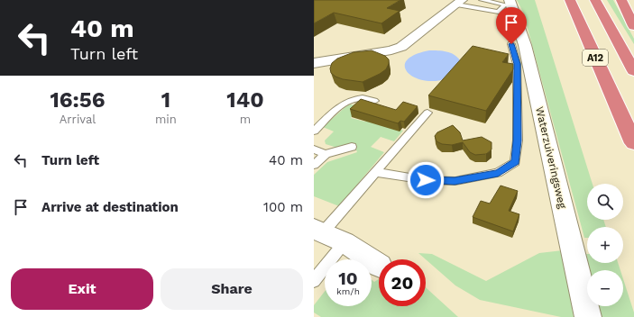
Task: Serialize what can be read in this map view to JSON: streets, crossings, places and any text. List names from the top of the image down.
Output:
{
  "streets": {
    "highway": ["A12"],
    "street": ["Waterzuiveringsweg"]
  },
  "page": {
    "turn": ["40 m", "Turn left"],
    "eta": [
      "16:56",
      "Arrival",
      "1",
      "min",
      "140",
      "m"
    ],
    "list": [
      {
        "name": "Turn left",
        "value": "40 m"
      },
      {
        "name": "Arrive at destination",
        "value": "100 m"
      }
    ],
    "map_buttons": ["+", "−"],
    "speed": "10 km/h",
    "limit": "20",
    "buttons": ["Exit", "Share"]
  }
}
